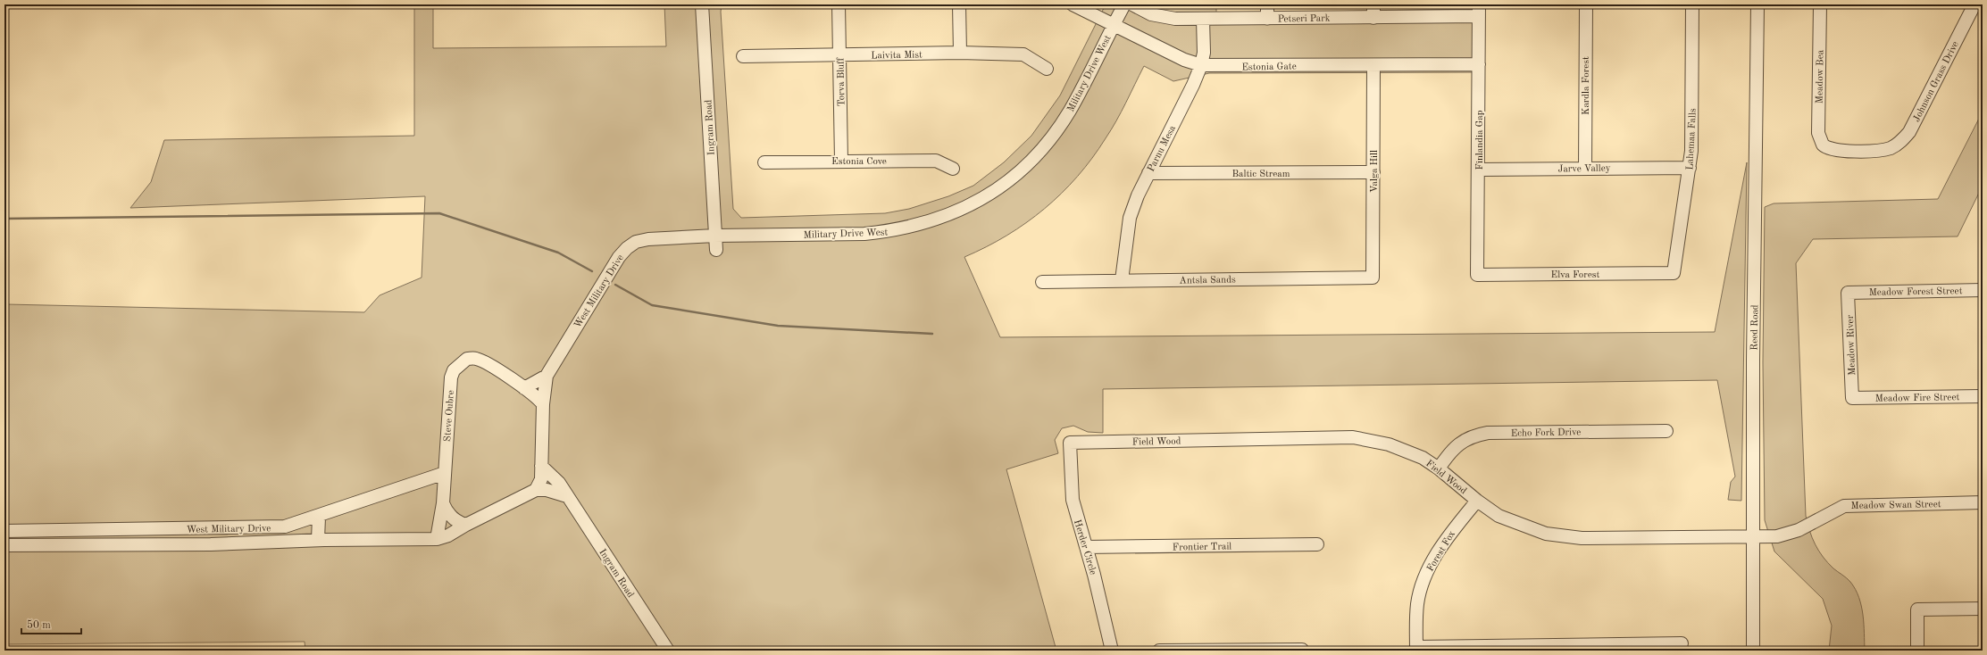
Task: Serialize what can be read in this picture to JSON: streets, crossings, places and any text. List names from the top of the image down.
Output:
{
  "streets": {
    "street": [
      "Petseri Park",
      "Laivita Mist",
      "Estonia Gate",
      "Military Drive West",
      "Meadow Bea",
      "Johnson Grass Drive",
      "Torva Bluff",
      "Kardla Forest",
      "Ingram Road",
      "Lahemaa Falls",
      "Finlandia Gap",
      "Parnu Mesa",
      "Estonia Cove",
      "Jarve Valley",
      "Valga Hill",
      "Baltic Stream",
      "Elva Forest",
      "Antsla Sands",
      "West Military Drive",
      "Meadow Forest Street",
      "Reed Road",
      "Meadow River",
      "Meadow Fire Street",
      "Steve Oubre",
      "Echo Fork Drive",
      "Field Wood",
      "Meadow Swan Street",
      "Frontier Trail",
      "Herder Circle",
      "Forest Fox"
    ]
  },
  "crossings": [
    ["Petseri Park", "Finlandia Gap"],
    ["Petseri Park", "Parnu Mesa"],
    ["Laivita Mist", "Torva Bluff"],
    ["Estonia Gate", "Military Drive West"],
    ["Estonia Gate", "Finlandia Gap"],
    ["Estonia Gate", "Parnu Mesa"],
    ["Estonia Gate", "Valga Hill"],
    ["Military Drive West", "Ingram Road"],
    ["Military Drive West", "West Military Drive"],
    ["Meadow Bea", "Johnson Grass Drive"],
    ["Torva Bluff", "Estonia Cove"],
    ["Kardla Forest", "Jarve Valley"],
    ["Ingram Road", "West Military Drive"],
    ["Lahemaa Falls", "Jarve Valley"],
    ["Lahemaa Falls", "Elva Forest"],
    ["Finlandia Gap", "Jarve Valley"],
    ["Finlandia Gap", "Elva Forest"],
    ["Parnu Mesa", "Baltic Stream"],
    ["Parnu Mesa", "Antsla Sands"],
    ["Valga Hill", "Baltic Stream"],
    ["Valga Hill", "Antsla Sands"],
    ["West Military Drive", "Steve Oubre"],
    ["Meadow Forest Street", "Meadow River"],
    ["Reed Road", "Field Wood"],
    ["Reed Road", "Meadow Swan Street"],
    ["Meadow River", "Meadow Fire Street"],
    ["Echo Fork Drive", "Field Wood"],
    ["Field Wood", "Meadow Swan Street"],
    ["Field Wood", "Herder Circle"],
    ["Field Wood", "Forest Fox"],
    ["Frontier Trail", "Herder Circle"]
  ],
  "scale_bar": "50 m"
}
